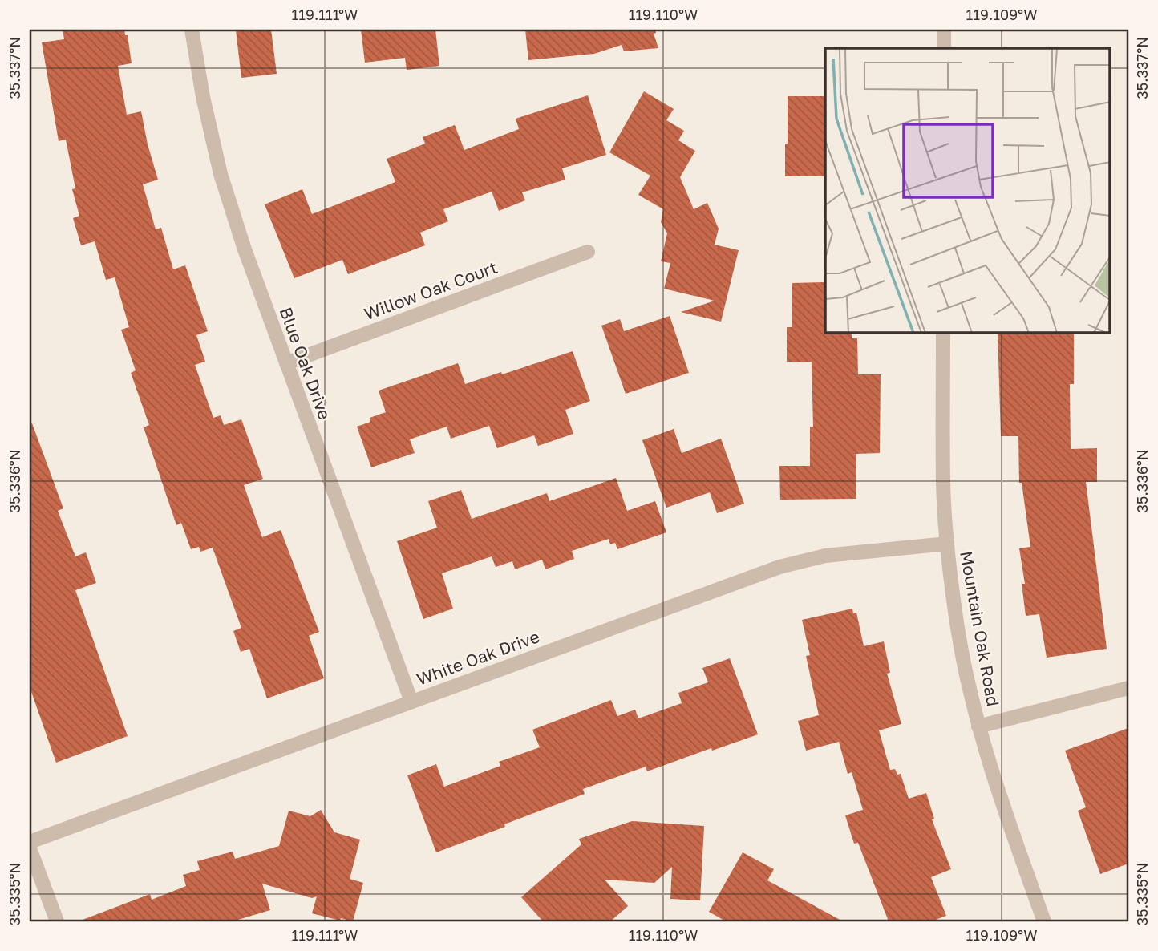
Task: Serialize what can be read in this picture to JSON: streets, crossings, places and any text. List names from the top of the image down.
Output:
{
  "streets": {
    "street": [
      "Willow Oak Court",
      "Blue Oak Drive",
      "Mountain Oak Road",
      "White Oak Drive"
    ]
  },
  "crossings": [
    ["Willow Oak Court", "Blue Oak Drive"],
    ["Blue Oak Drive", "White Oak Drive"],
    ["Mountain Oak Road", "White Oak Drive"]
  ],
  "coordinates": [
    "119.111°W",
    "119.110°W",
    "119.109°W",
    "35.337°N",
    "35.336°N",
    "35.335°N"
  ]
}
